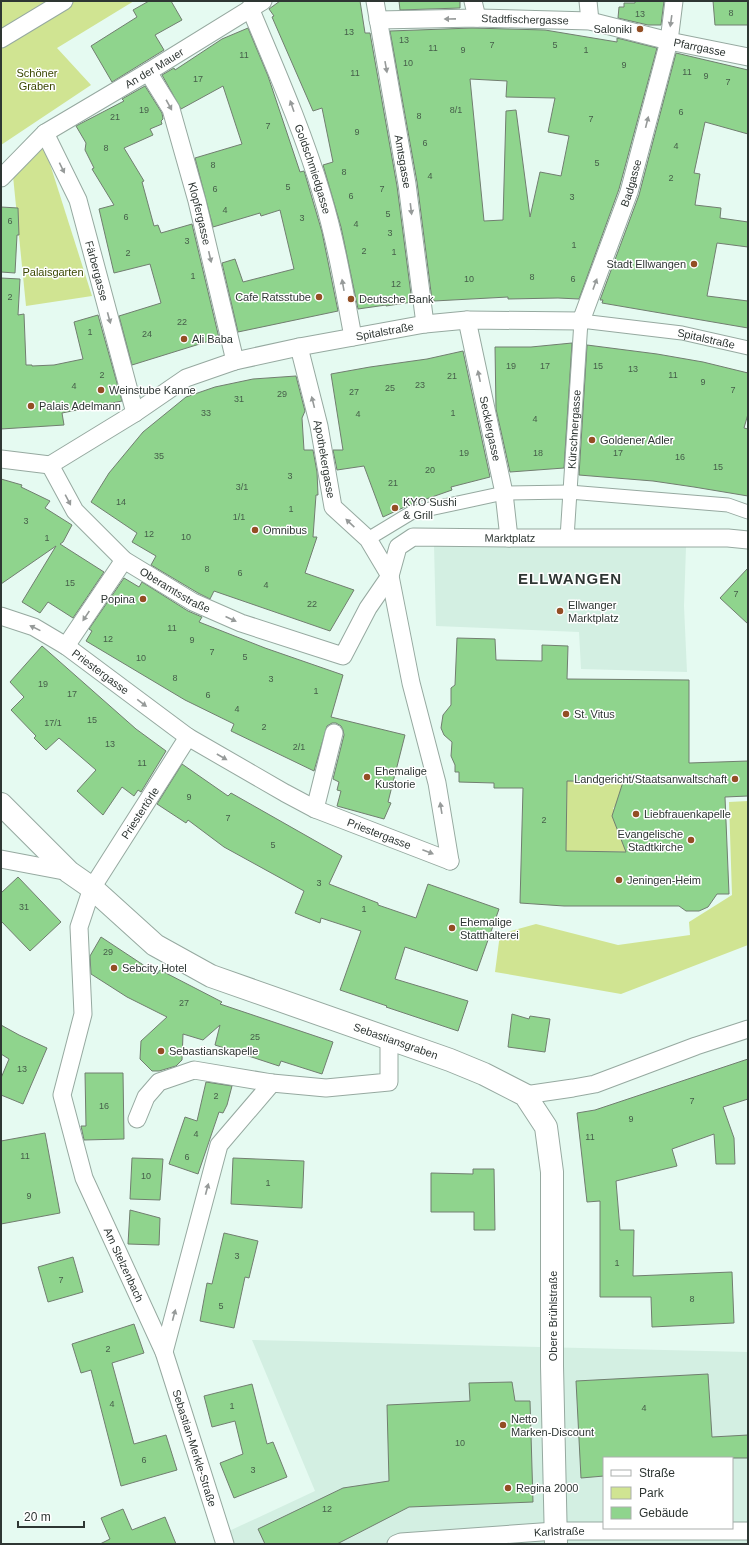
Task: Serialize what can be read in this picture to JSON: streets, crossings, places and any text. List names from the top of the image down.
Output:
{
  "streets": {
    "street": [
      "Stadtfischergasse",
      "Pfarrgasse",
      "An der Mauer",
      "Amtsgasse",
      "Goldschmiedgasse",
      "Badgasse",
      "Klopfergasse",
      "Färbergasse",
      "Spitalstraße",
      "Secklergasse",
      "Kürschnergasse",
      "Apothekergasse",
      "Marktplatz",
      "Oberamtsstraße",
      "Priestergasse",
      "Priestertörle",
      "Sebastiansgraben",
      "Am Stelzenbach",
      "Obere Brühlstraße",
      "Sebastian-Merkle-Straße",
      "Karlstraße"
    ]
  },
  "crossings": [
    ["Stadtfischergasse", "Pfarrgasse"],
    ["Stadtfischergasse", "Amtsgasse"],
    ["Stadtfischergasse", "Badgasse"],
    ["Pfarrgasse", "Badgasse"],
    ["An der Mauer", "Goldschmiedgasse"],
    ["An der Mauer", "Klopfergasse"],
    ["An der Mauer", "Färbergasse"],
    ["Amtsgasse", "Spitalstraße"],
    ["Goldschmiedgasse", "Spitalstraße"],
    ["Badgasse", "Spitalstraße"],
    ["Badgasse", "Kürschnergasse"],
    ["Klopfergasse", "Spitalstraße"],
    ["Färbergasse", "Spitalstraße"],
    ["Spitalstraße", "Secklergasse"],
    ["Spitalstraße", "Kürschnergasse"],
    ["Spitalstraße", "Apothekergasse"],
    ["Spitalstraße", "Oberamtsstraße"],
    ["Secklergasse", "Marktplatz"],
    ["Kürschnergasse", "Marktplatz"],
    ["Apothekergasse", "Marktplatz"],
    ["Apothekergasse", "Priestergasse"],
    ["Marktplatz", "Oberamtsstraße"],
    ["Marktplatz", "Priestergasse"],
    ["Oberamtsstraße", "Priestergasse"],
    ["Priestergasse", "Priestertörle"],
    ["Priestertörle", "Sebastiansgraben"],
    ["Priestertörle", "Am Stelzenbach"],
    ["Sebastiansgraben", "Am Stelzenbach"],
    ["Sebastiansgraben", "Obere Brühlstraße"],
    ["Am Stelzenbach", "Sebastian-Merkle-Straße"],
    ["Obere Brühlstraße", "Karlstraße"]
  ],
  "one_way": [
    "Amtsgasse",
    "Goldschmiedgasse",
    "Badgasse",
    "Klopfergasse",
    "Färbergasse",
    "Secklergasse",
    "Apothekergasse",
    "Oberamtsstraße"
  ],
  "districts": ["ELLWANGEN"],
  "parks": ["Schöner Graben", "Palaisgarten"],
  "places": [
    "Saloniki",
    "Stadt Ellwangen",
    "Cafe Ratsstube",
    "Deutsche Bank",
    "Ali Baba",
    "Weinstube Kanne",
    "Palais Adelmann",
    "Goldener Adler",
    "KYO Sushi & Grill",
    "Omnibus",
    "Popina",
    "Ellwanger Marktplatz",
    "St. Vitus",
    "Ehemalige Kustorie",
    "Landgericht/Staatsanwaltschaft",
    "Liebfrauenkapelle",
    "Evangelische Stadtkirche",
    "Jeningen-Heim",
    "Ehemalige Statthalterei",
    "Sebcity Hotel",
    "Sebastianskapelle",
    "Netto Marken-Discount",
    "Regina 2000"
  ],
  "house_numbers": [
    "8",
    "13",
    "13",
    "13",
    "7",
    "5",
    "11",
    "9",
    "1",
    "11",
    "10",
    "9",
    "11",
    "11",
    "9",
    "17",
    "7",
    "19",
    "8/1",
    "6",
    "8",
    "21",
    "7",
    "7",
    "9",
    "6",
    "4",
    "8",
    "5",
    "8",
    "8",
    "4",
    "2",
    "5",
    "6",
    "7",
    "6",
    "3",
    "4",
    "5",
    "6",
    "3",
    "6",
    "4",
    "3",
    "3",
    "1",
    "2",
    "1",
    "2",
    "1",
    "8",
    "10",
    "6",
    "12",
    "2",
    "22",
    "1",
    "24",
    "19",
    "17",
    "15",
    "13",
    "2",
    "11",
    "21",
    "9",
    "23",
    "4",
    "25",
    "7",
    "27",
    "29",
    "31",
    "33",
    "1",
    "4",
    "4",
    "19",
    "18",
    "17",
    "35",
    "16",
    "15",
    "20",
    "3",
    "21",
    "3/1",
    "14",
    "1",
    "1/1",
    "3",
    "12",
    "10",
    "1",
    "8",
    "6",
    "15",
    "4",
    "7",
    "22",
    "11",
    "12",
    "9",
    "7",
    "5",
    "10",
    "8",
    "3",
    "19",
    "1",
    "17",
    "6",
    "4",
    "15",
    "17/1",
    "2",
    "13",
    "2/1",
    "11",
    "9",
    "7",
    "2",
    "5",
    "3",
    "31",
    "1",
    "29",
    "27",
    "25",
    "13",
    "2",
    "7",
    "16",
    "9",
    "4",
    "11",
    "11",
    "6",
    "10",
    "1",
    "9",
    "3",
    "1",
    "7",
    "8",
    "5",
    "2",
    "4",
    "1",
    "4",
    "10",
    "6",
    "3",
    "12"
  ],
  "legend": ["Straße", "Park", "Gebäude"],
  "scale_bar": "20 m"
}
